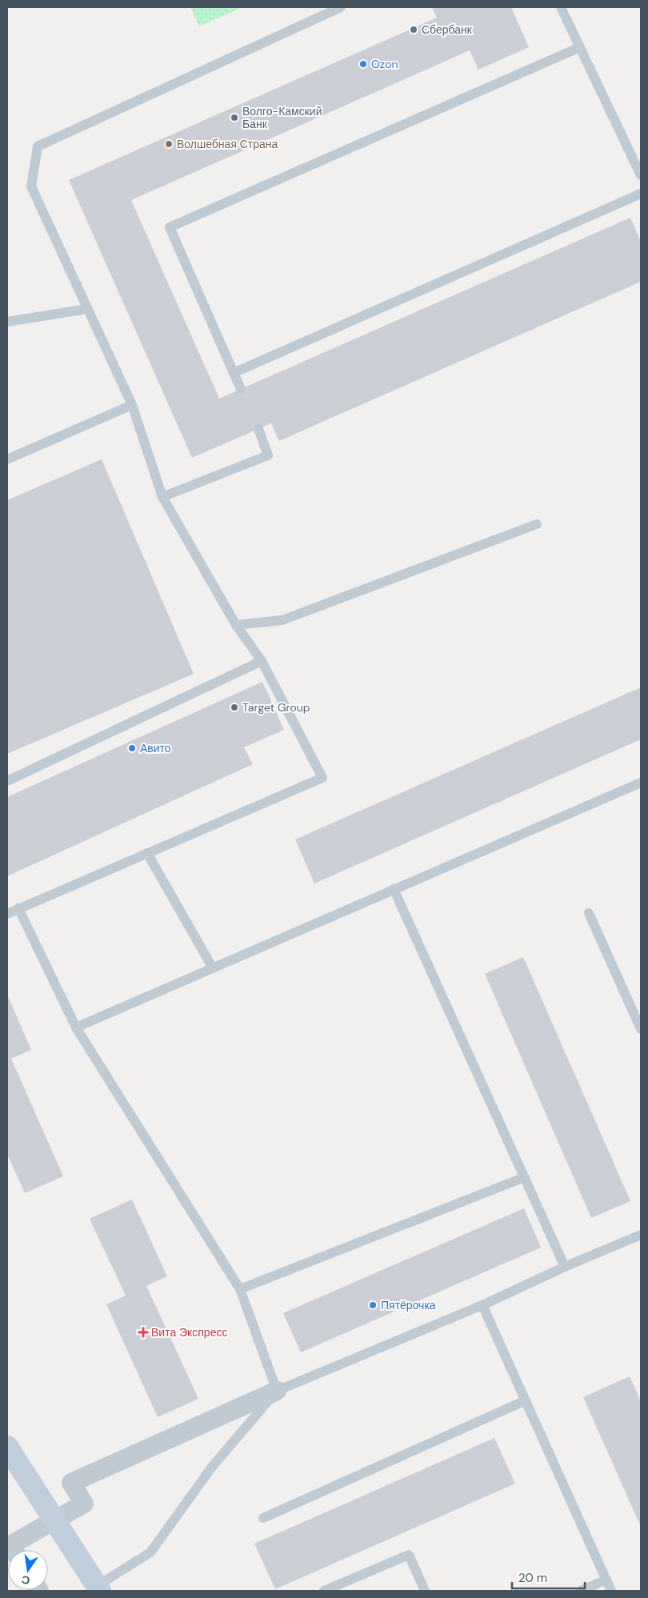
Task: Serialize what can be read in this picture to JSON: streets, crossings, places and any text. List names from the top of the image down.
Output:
{
  "places": {
    "other": [
      "Сбербанк",
      "Ozon",
      "Волго-Камский Банк",
      "Волшебная Страна",
      "Target Group",
      "Авито",
      "Пятёрочка"
    ],
    "health": ["Вита Экспресс"]
  },
  "scale_bar": "20 m",
  "north": "bottom"
}
